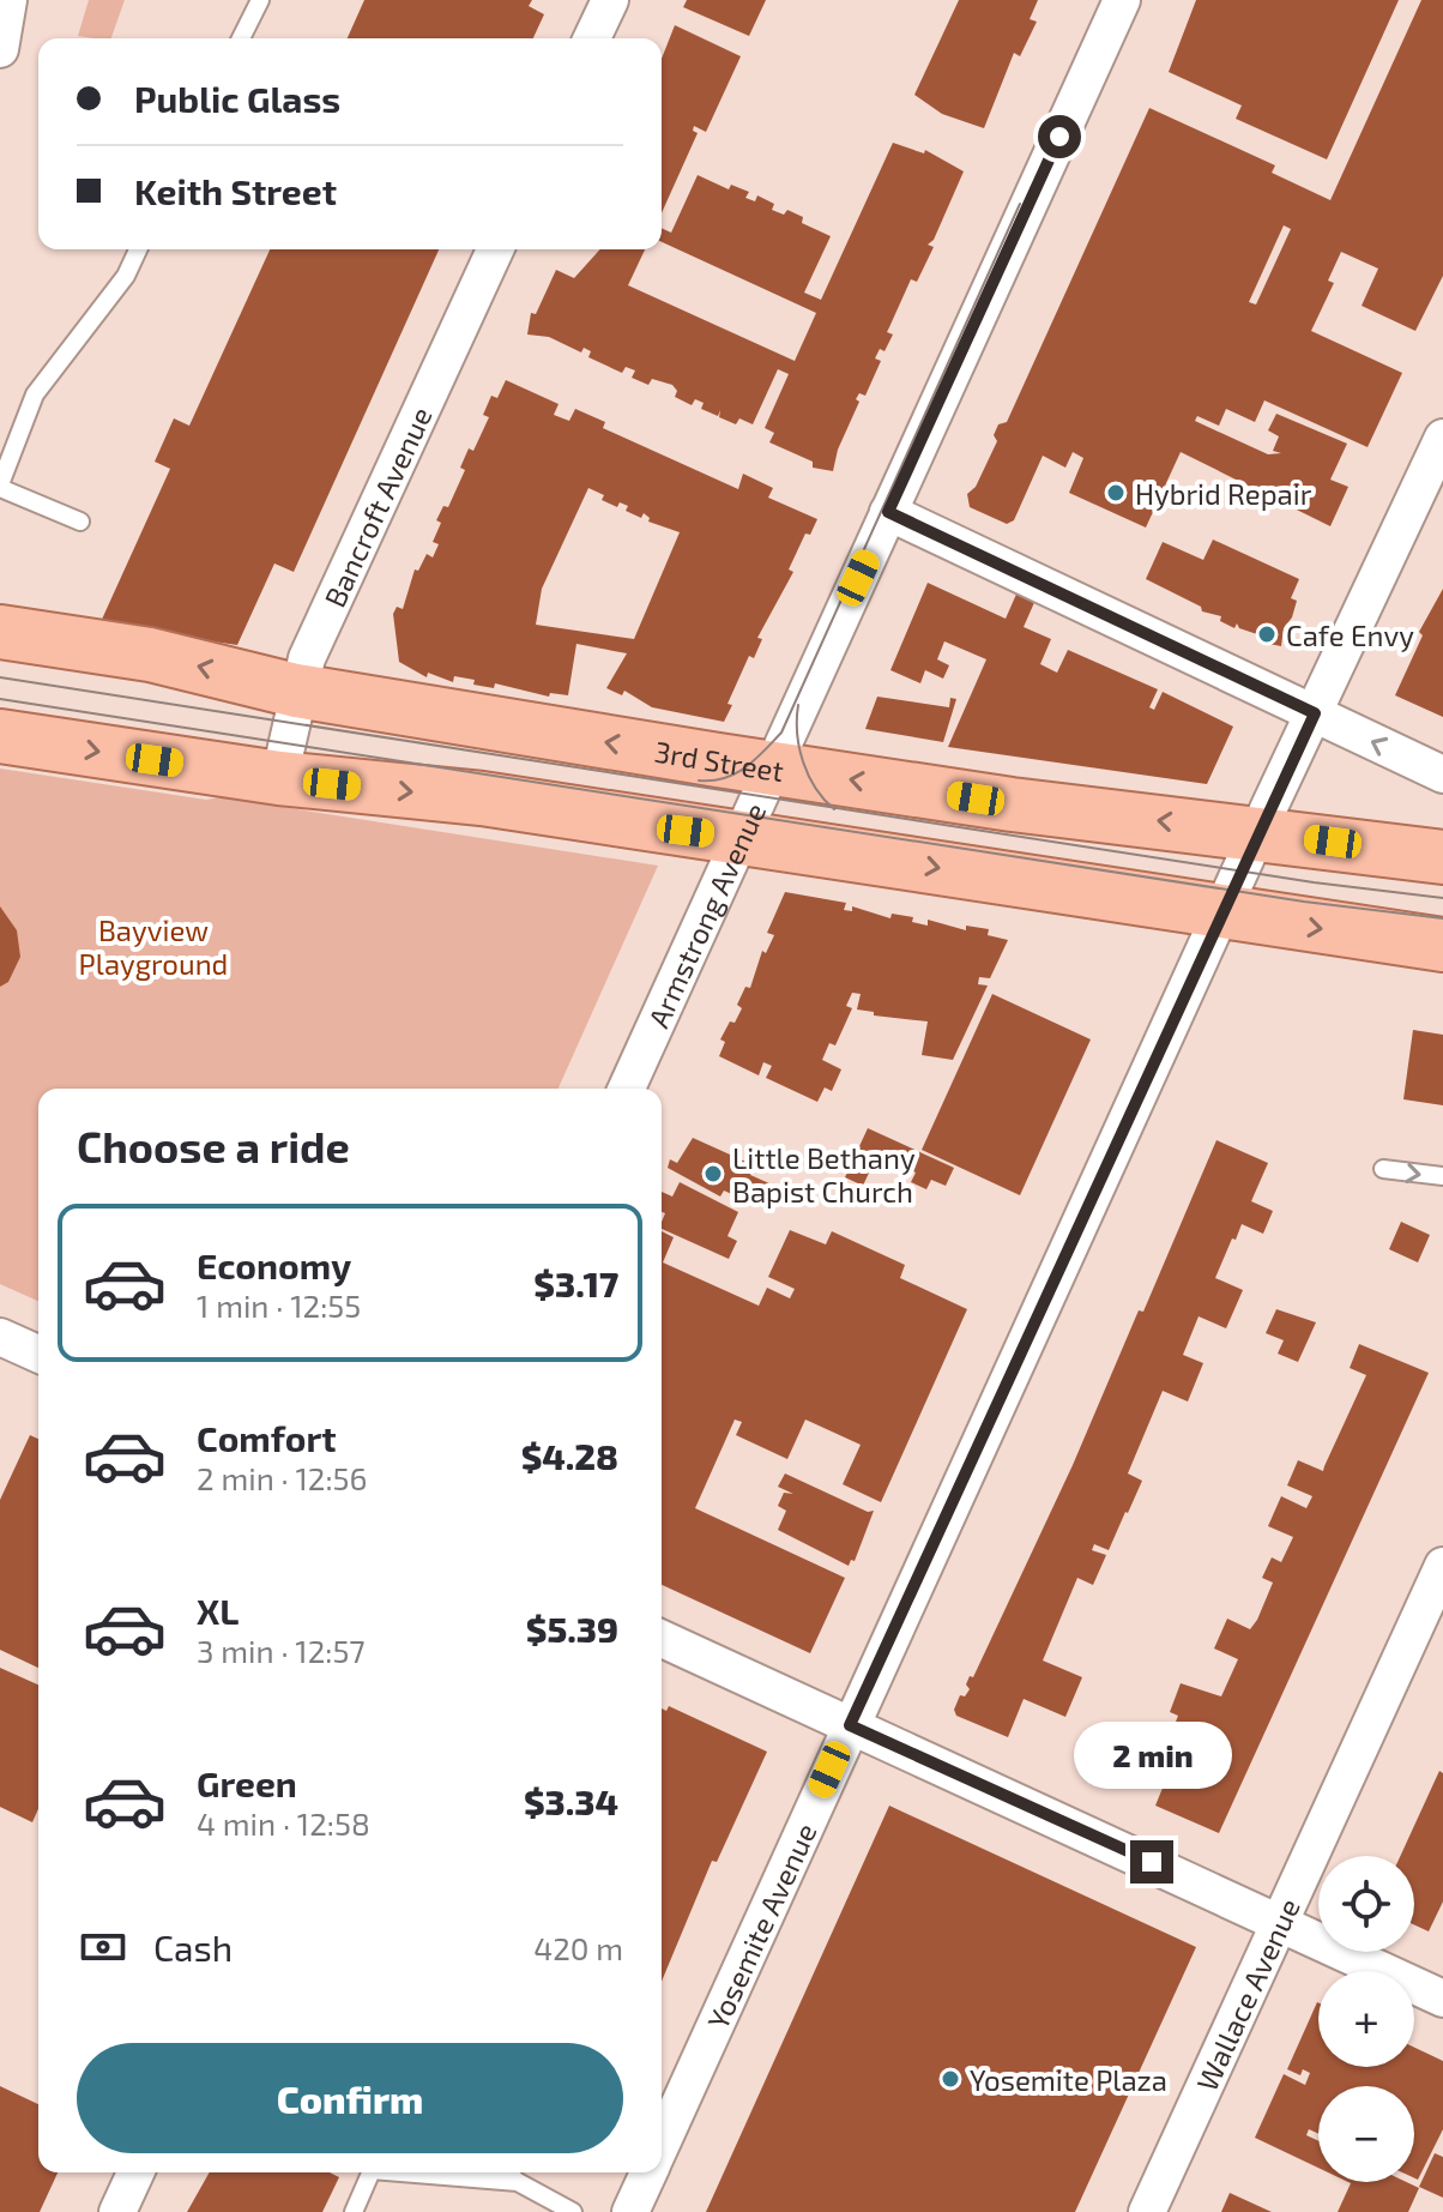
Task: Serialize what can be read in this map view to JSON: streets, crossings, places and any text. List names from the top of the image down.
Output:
{
  "streets": {
    "main road": ["3rd Street"],
    "street": [
      "Bancroft Avenue",
      "Armstrong Avenue",
      "Yosemite Avenue",
      "Wallace Avenue"
    ]
  },
  "crossings": [
    ["Bancroft Avenue", "3rd Street"],
    ["3rd Street", "Armstrong Avenue"],
    ["3rd Street", "Yosemite Avenue"]
  ],
  "parks": ["Bayview Playground"],
  "places": [
    "Hybrid Repair",
    "Cafe Envy",
    "Little Bethany Bapist Church",
    "Yosemite Plaza"
  ],
  "page": {
    "banner": ["Public Glass", "Keith Street"],
    "heading": "Choose a ride",
    "list": [
      {
        "name": "Economy",
        "note": "1 min · 12:55",
        "value": "$3.17"
      },
      {
        "name": "Comfort",
        "note": "2 min · 12:56",
        "value": "$4.28"
      },
      {
        "name": "XL",
        "note": "3 min · 12:57",
        "value": "$5.39"
      },
      {
        "name": "Green",
        "note": "4 min · 12:58",
        "value": "$3.34"
      }
    ],
    "bubble": "2 min",
    "map_buttons": ["+", "−"],
    "pay": ["Cash", "420 m"],
    "buttons": "Confirm"
  }
}
